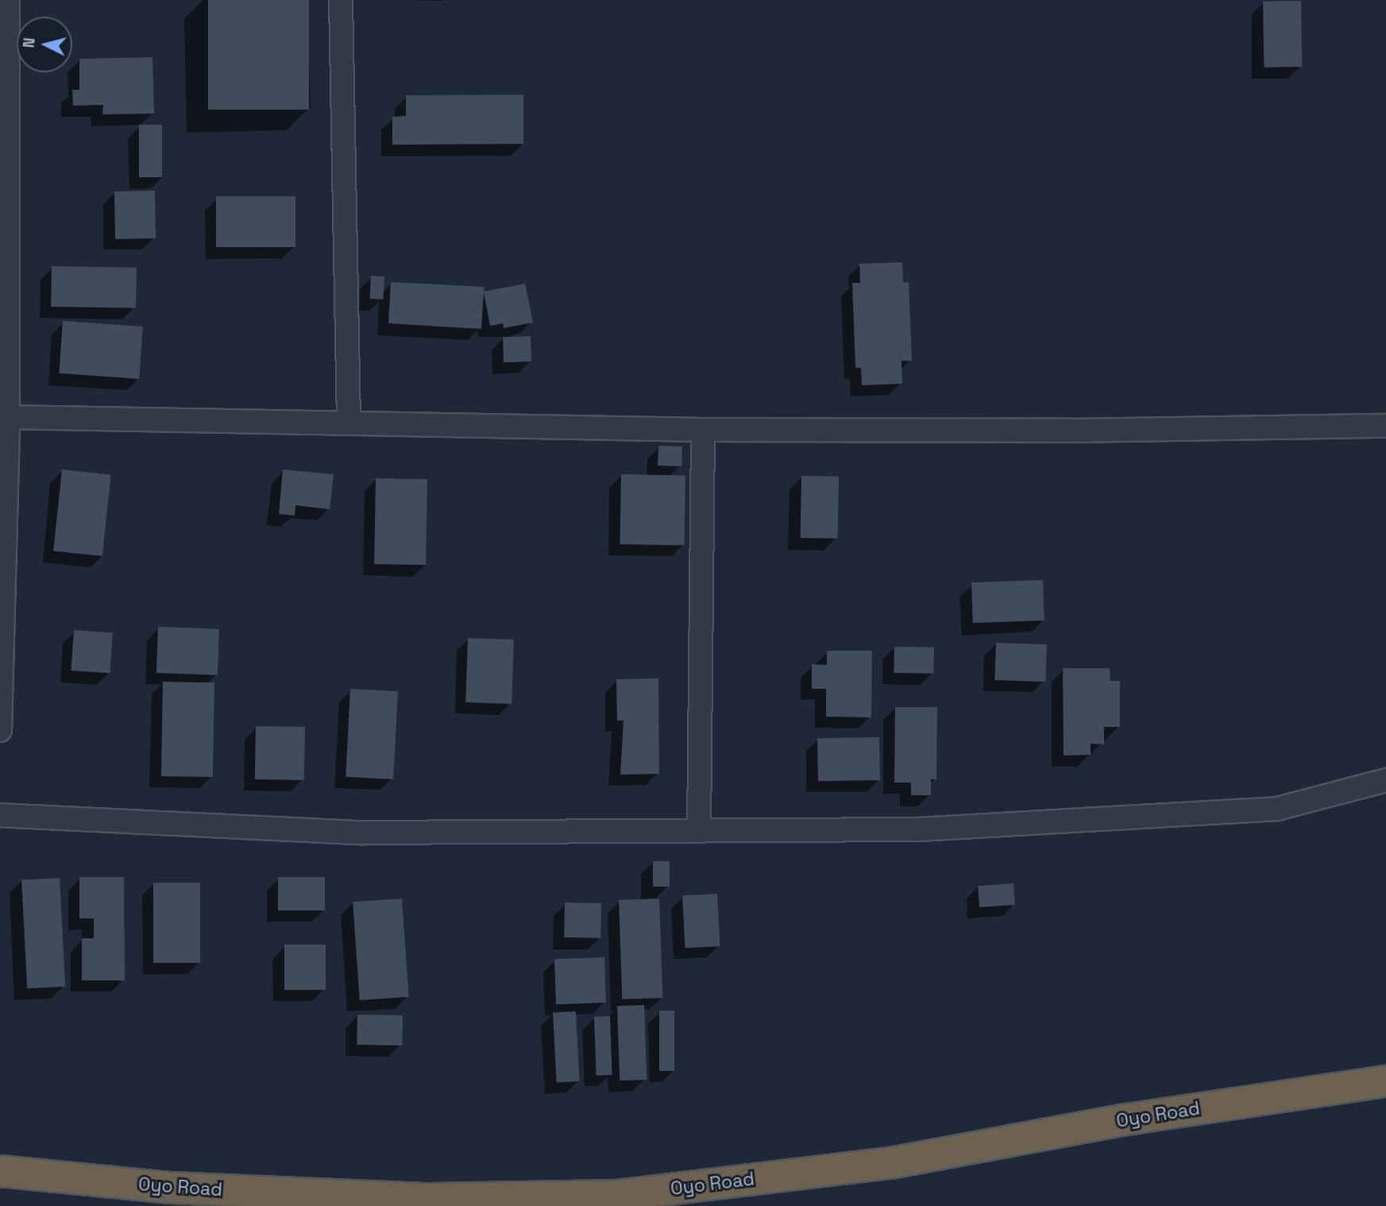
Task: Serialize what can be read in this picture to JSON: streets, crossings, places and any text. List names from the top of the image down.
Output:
{
  "streets": {
    "highway": ["Oyo Road"]
  },
  "north": "left"
}
